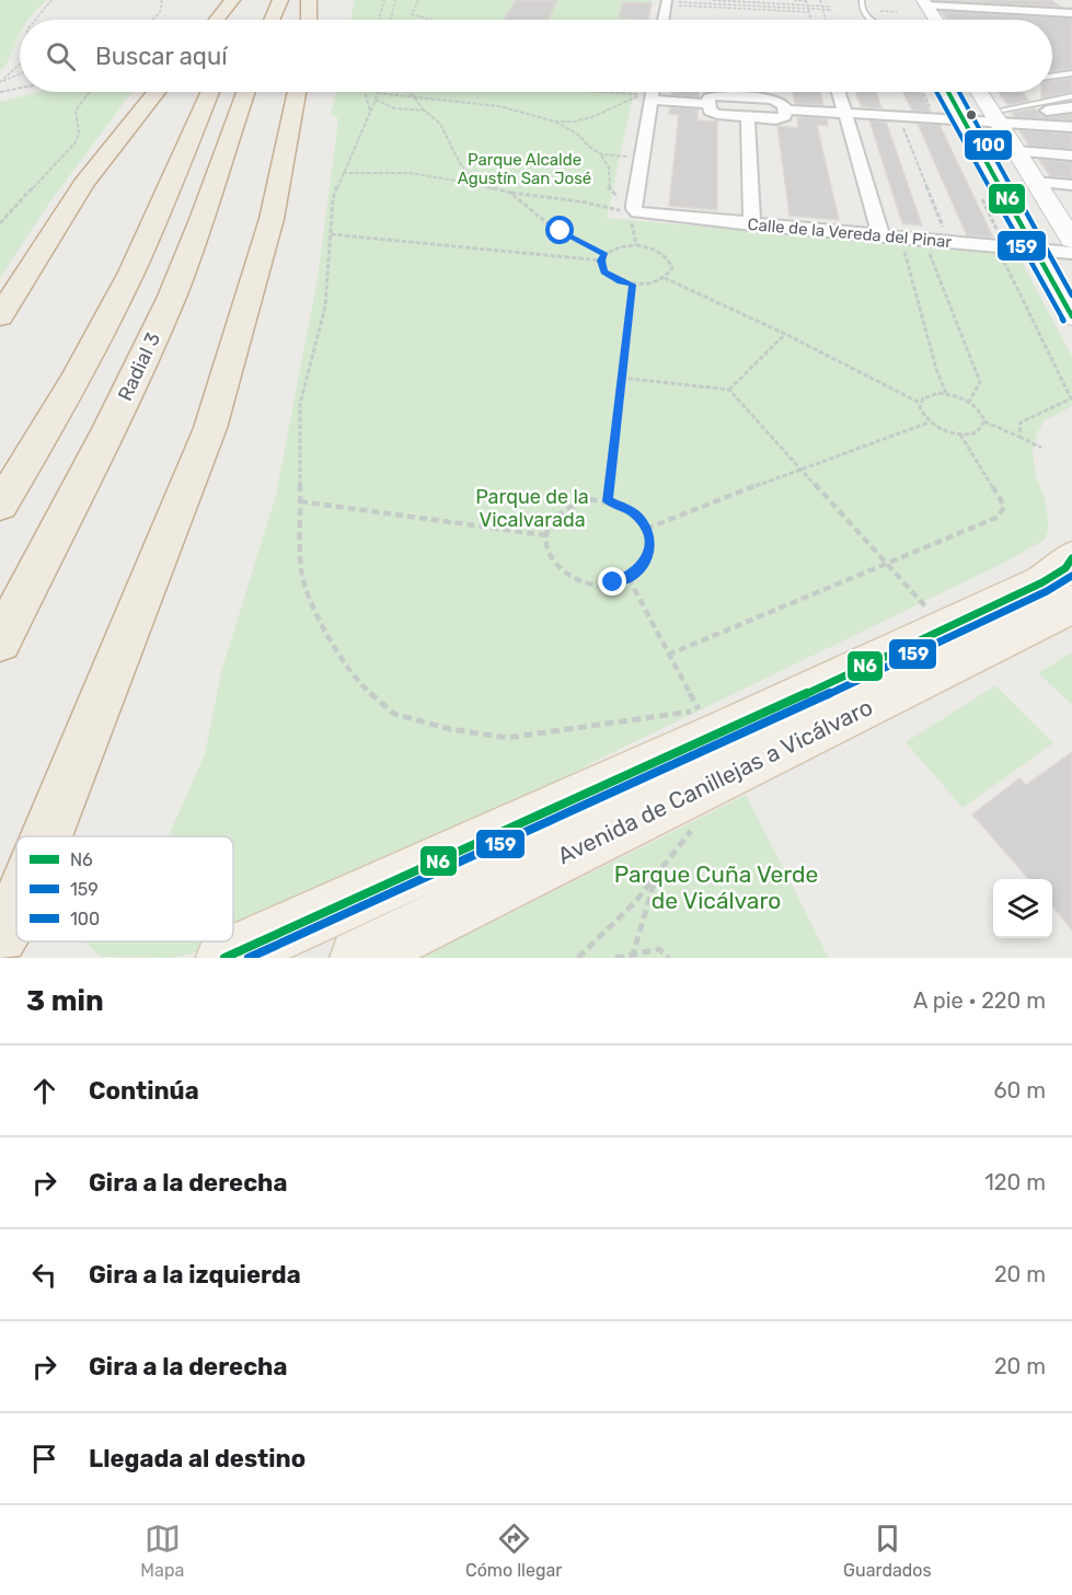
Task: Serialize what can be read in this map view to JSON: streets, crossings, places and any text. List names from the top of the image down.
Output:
{
  "streets": {
    "highway": ["Radial 3"],
    "main road": ["Avenida de Canillejas a Vicálvaro"],
    "street": ["Calle de la Vereda del Pinar"]
  },
  "parks": ["Parque Alcalde Agustín San José", "Parque de la Vicalvarada", "Parque Cuña Verde de Vicálvaro"],
  "lines": ["transit line N6", "transit line 159", "transit line 100"],
  "legend": ["N6", "159", "100"],
  "page": {
    "search": "Buscar aquí",
    "heading": ["3 min", "A pie · 220 m"],
    "list": [
      ["Continúa", "60 m"],
      ["Gira a la derecha", "120 m"],
      ["Gira a la izquierda", "20 m"],
      ["Gira a la derecha", "20 m"],
      "Llegada al destino"
    ],
    "nav": ["Mapa", "Cómo llegar", "Guardados"]
  }
}
